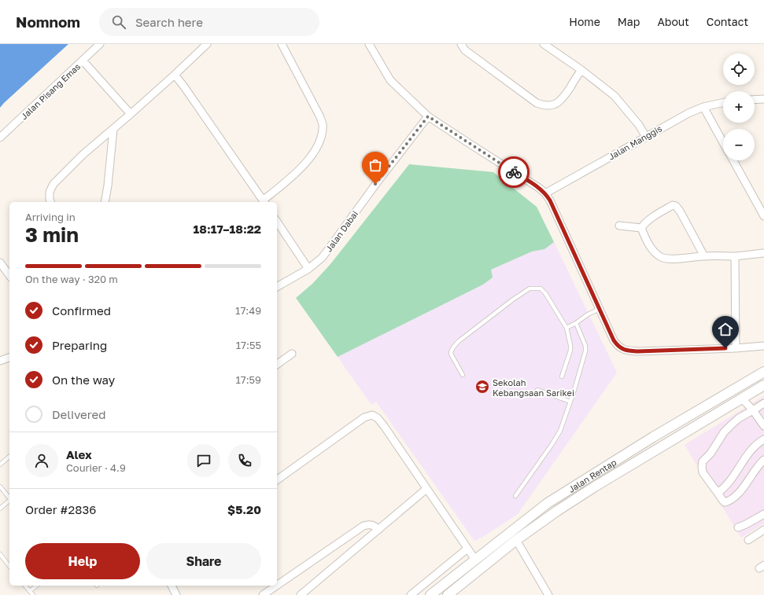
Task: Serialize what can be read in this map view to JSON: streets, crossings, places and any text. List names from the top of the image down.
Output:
{
  "streets": {
    "main road": ["Jalan Rentap"],
    "street": ["Jalan Pisang Emas", "Jalan Manggis", "Jalan Dabai"]
  },
  "places": {
    "school or university": ["Sekolah Kebangsaan Sarikei"]
  },
  "page": {
    "header": "Nomnom",
    "search": "Search here",
    "nav": [
      "Home",
      "Map",
      "About",
      "Contact"
    ],
    "map_buttons": ["+", "−"],
    "heading": ["3 min", "Arriving in", "18:17–18:22"],
    "panel": [
      "Alex",
      "Courier · 4.9",
      "Order #2836",
      "$5.20"
    ],
    "bar": "On the way · 320 m",
    "list": [
      ["Confirmed", "17:49"],
      ["Preparing", "17:55"],
      ["On the way", "17:59"],
      "Delivered"
    ],
    "buttons": ["Help", "Share"]
  }
}
